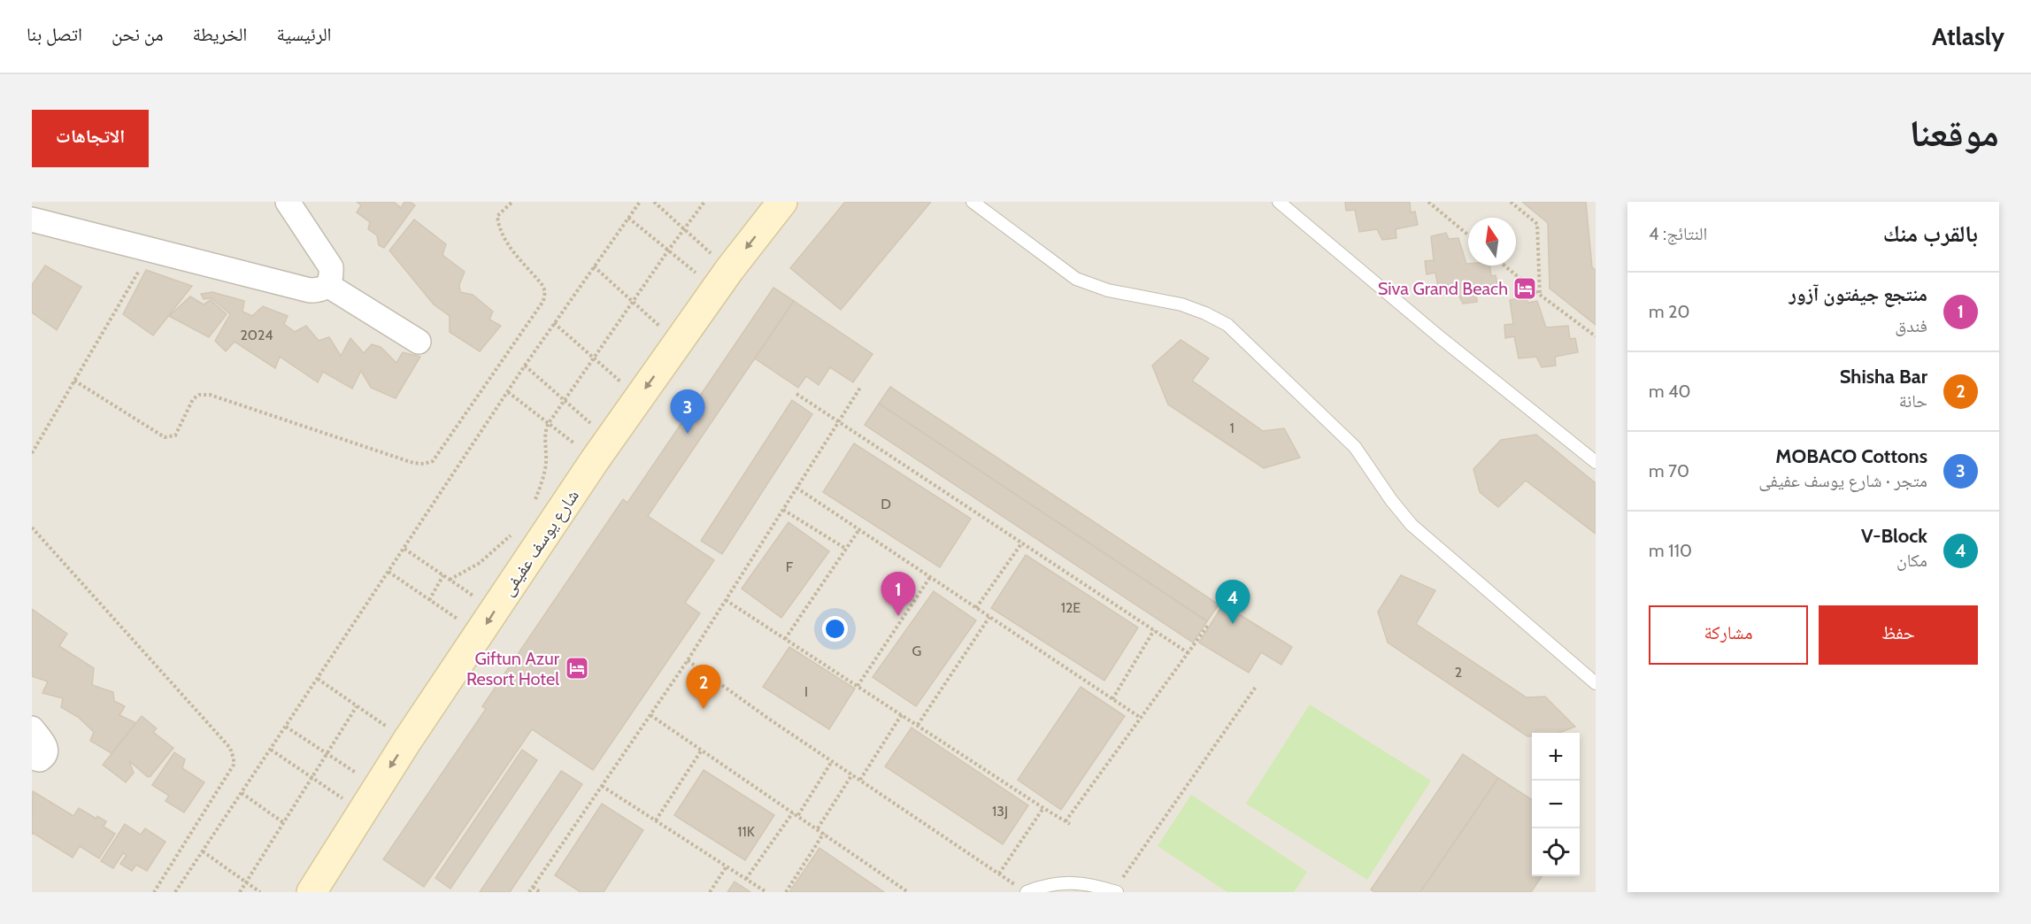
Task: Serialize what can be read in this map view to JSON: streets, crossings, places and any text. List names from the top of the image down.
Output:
{
  "streets": {
    "street": ["شارع يوسف عفيفى"]
  },
  "places": {
    "hotel": ["Siva Grand Beach", "Giftun Azur Resort Hotel"]
  },
  "house_numbers": [
    "2024",
    "1",
    "D",
    "F",
    "12E",
    "G",
    "2",
    "I",
    "13J",
    "11K"
  ],
  "north": "top",
  "page": {
    "header": "Atlasly",
    "nav": [
      "الرئيسية",
      "الخريطة",
      "من نحن",
      "اتصل بنا"
    ],
    "title": "موقعنا",
    "buttons": [
      "الاتجاهات",
      ["حفظ", "مشاركة"]
    ],
    "heading": ["بالقرب منك", "النتائج: 4"],
    "list": [
      {
        "mark": "1",
        "name": "منتجع جيفتون آزور",
        "note": "فندق",
        "value": "20 m"
      },
      {
        "mark": "2",
        "name": "Shisha Bar",
        "note": "حانة",
        "value": "40 m"
      },
      {
        "mark": "3",
        "name": "MOBACO Cottons",
        "note": "متجر · شارع يوسف عفيفى",
        "value": "70 m"
      },
      {
        "mark": "4",
        "name": "V-Block",
        "note": "مكان",
        "value": "110 m"
      }
    ],
    "pins": [
      "3",
      "1",
      "4",
      "2"
    ],
    "map_buttons": ["+", "−"]
  }
}
